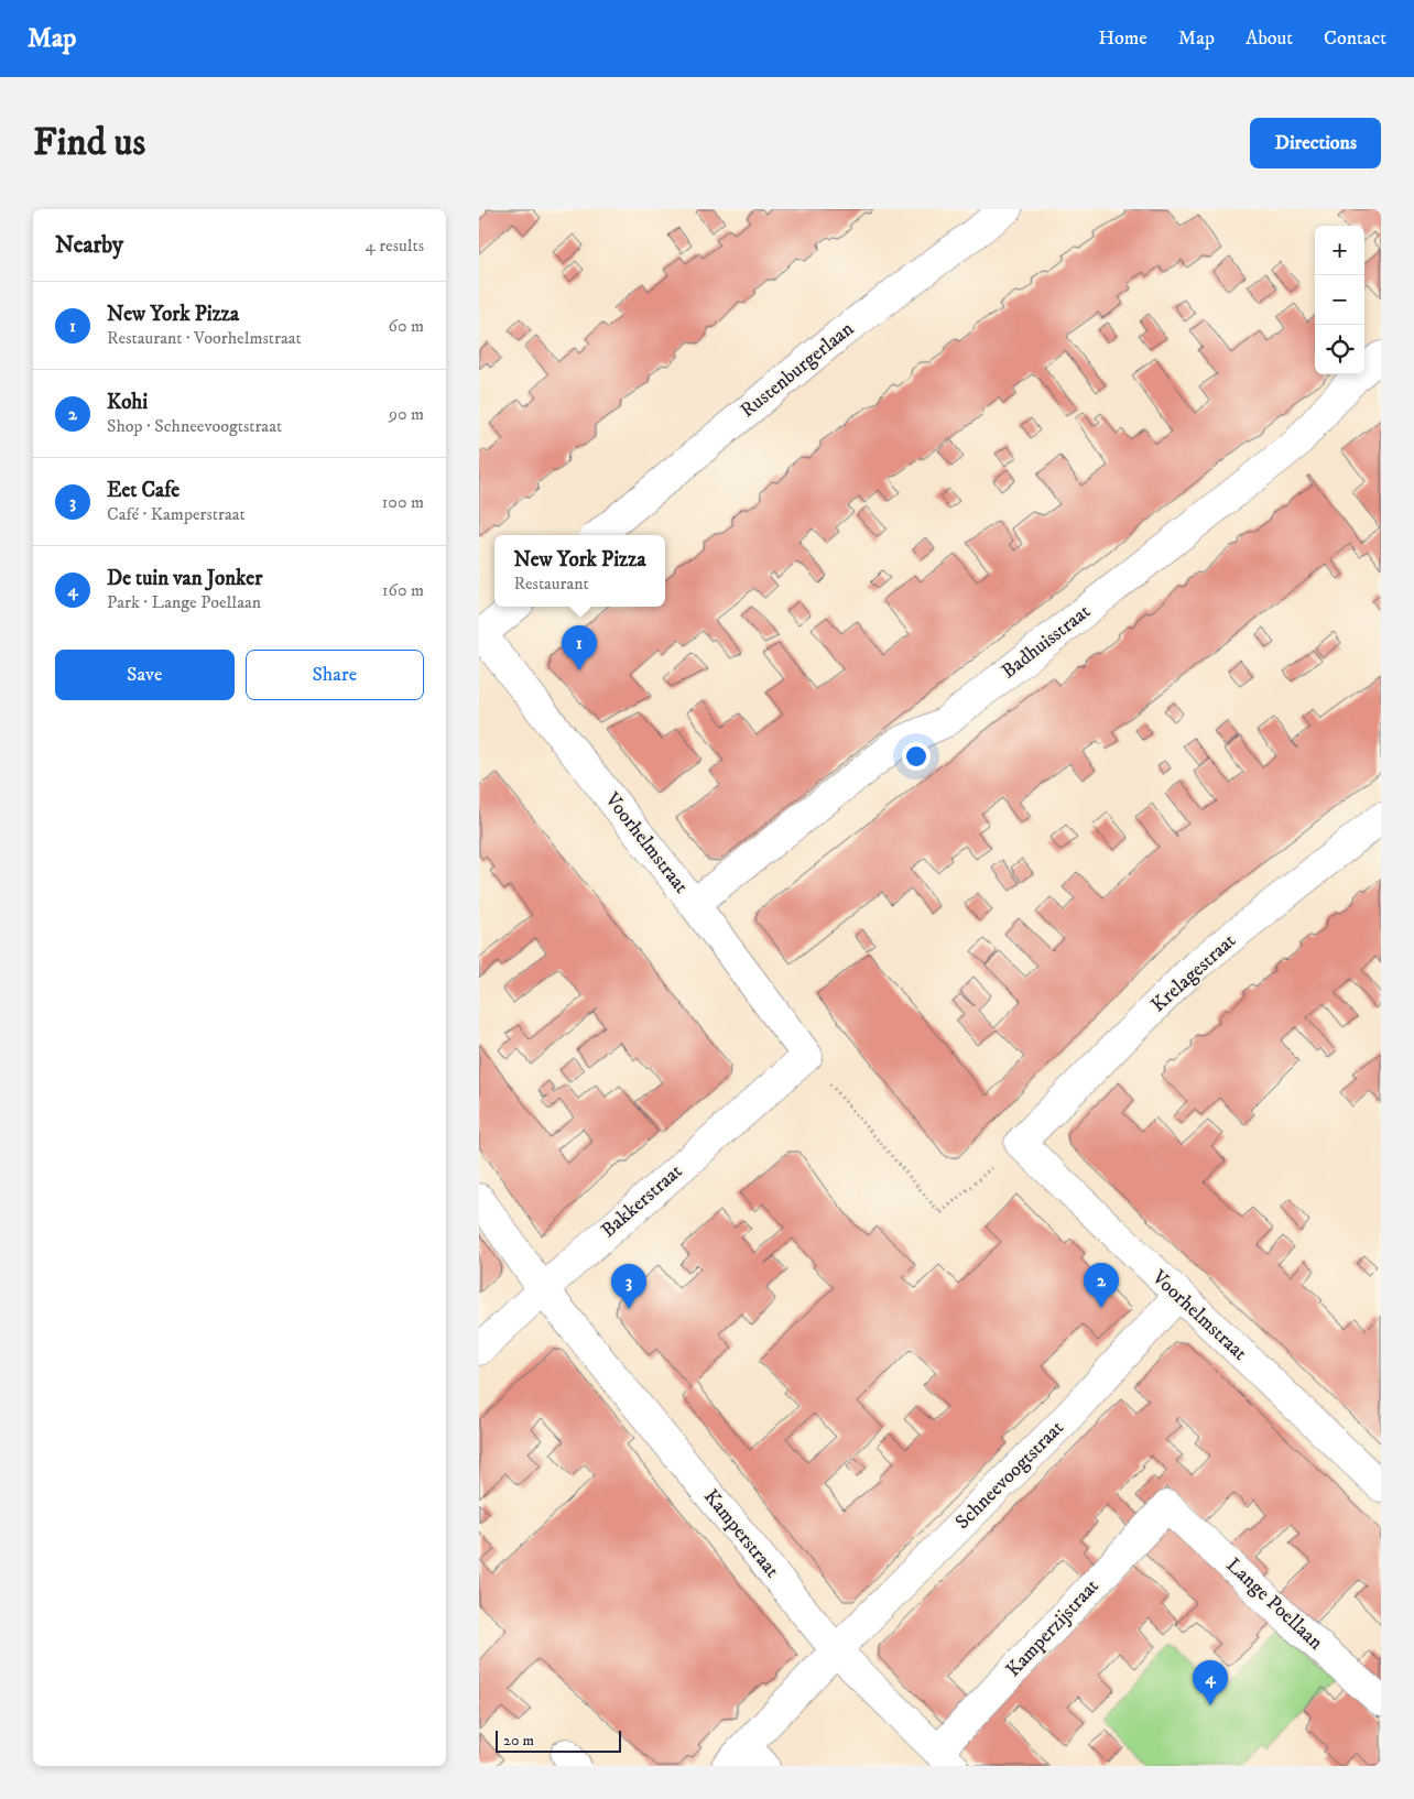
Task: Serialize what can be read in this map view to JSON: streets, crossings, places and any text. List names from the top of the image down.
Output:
{
  "streets": {
    "street": [
      "Rustenburgerlaan",
      "Badhuisstraat",
      "Voorhelmstraat",
      "Krelagestraat",
      "Bakkerstraat",
      "Schneevoogtstraat",
      "Kamperstraat",
      "Lange Poellaan",
      "Kamperzijstraat"
    ]
  },
  "crossings": [
    ["Badhuisstraat", "Voorhelmstraat"],
    ["Voorhelmstraat", "Krelagestraat"],
    ["Voorhelmstraat", "Bakkerstraat"],
    ["Voorhelmstraat", "Schneevoogtstraat"],
    ["Bakkerstraat", "Kamperstraat"],
    ["Schneevoogtstraat", "Kamperstraat"],
    ["Kamperstraat", "Kamperzijstraat"],
    ["Lange Poellaan", "Kamperzijstraat"]
  ],
  "scale_bar": "20 m",
  "page": {
    "header": "Map",
    "nav": [
      "Home",
      "Map",
      "About",
      "Contact"
    ],
    "buttons": [
      "Directions",
      ["Save", "Share"]
    ],
    "title": "Find us",
    "heading": ["Nearby", "4 results"],
    "map_buttons": ["+", "−"],
    "list": [
      {
        "mark": "1",
        "name": "New York Pizza",
        "note": "Restaurant · Voorhelmstraat",
        "value": "60 m"
      },
      {
        "mark": "2",
        "name": "Kohi",
        "note": "Shop · Schneevoogtstraat",
        "value": "90 m"
      },
      {
        "mark": "3",
        "name": "Eet Cafe",
        "note": "Café · Kamperstraat",
        "value": "100 m"
      },
      {
        "mark": "4",
        "name": "De tuin van Jonker",
        "note": "Park · Lange Poellaan",
        "value": "160 m"
      }
    ],
    "popup": ["New York Pizza", "Restaurant"],
    "pins": [
      "1",
      "2",
      "3",
      "4"
    ],
    "scale": "20 m"
  }
}
